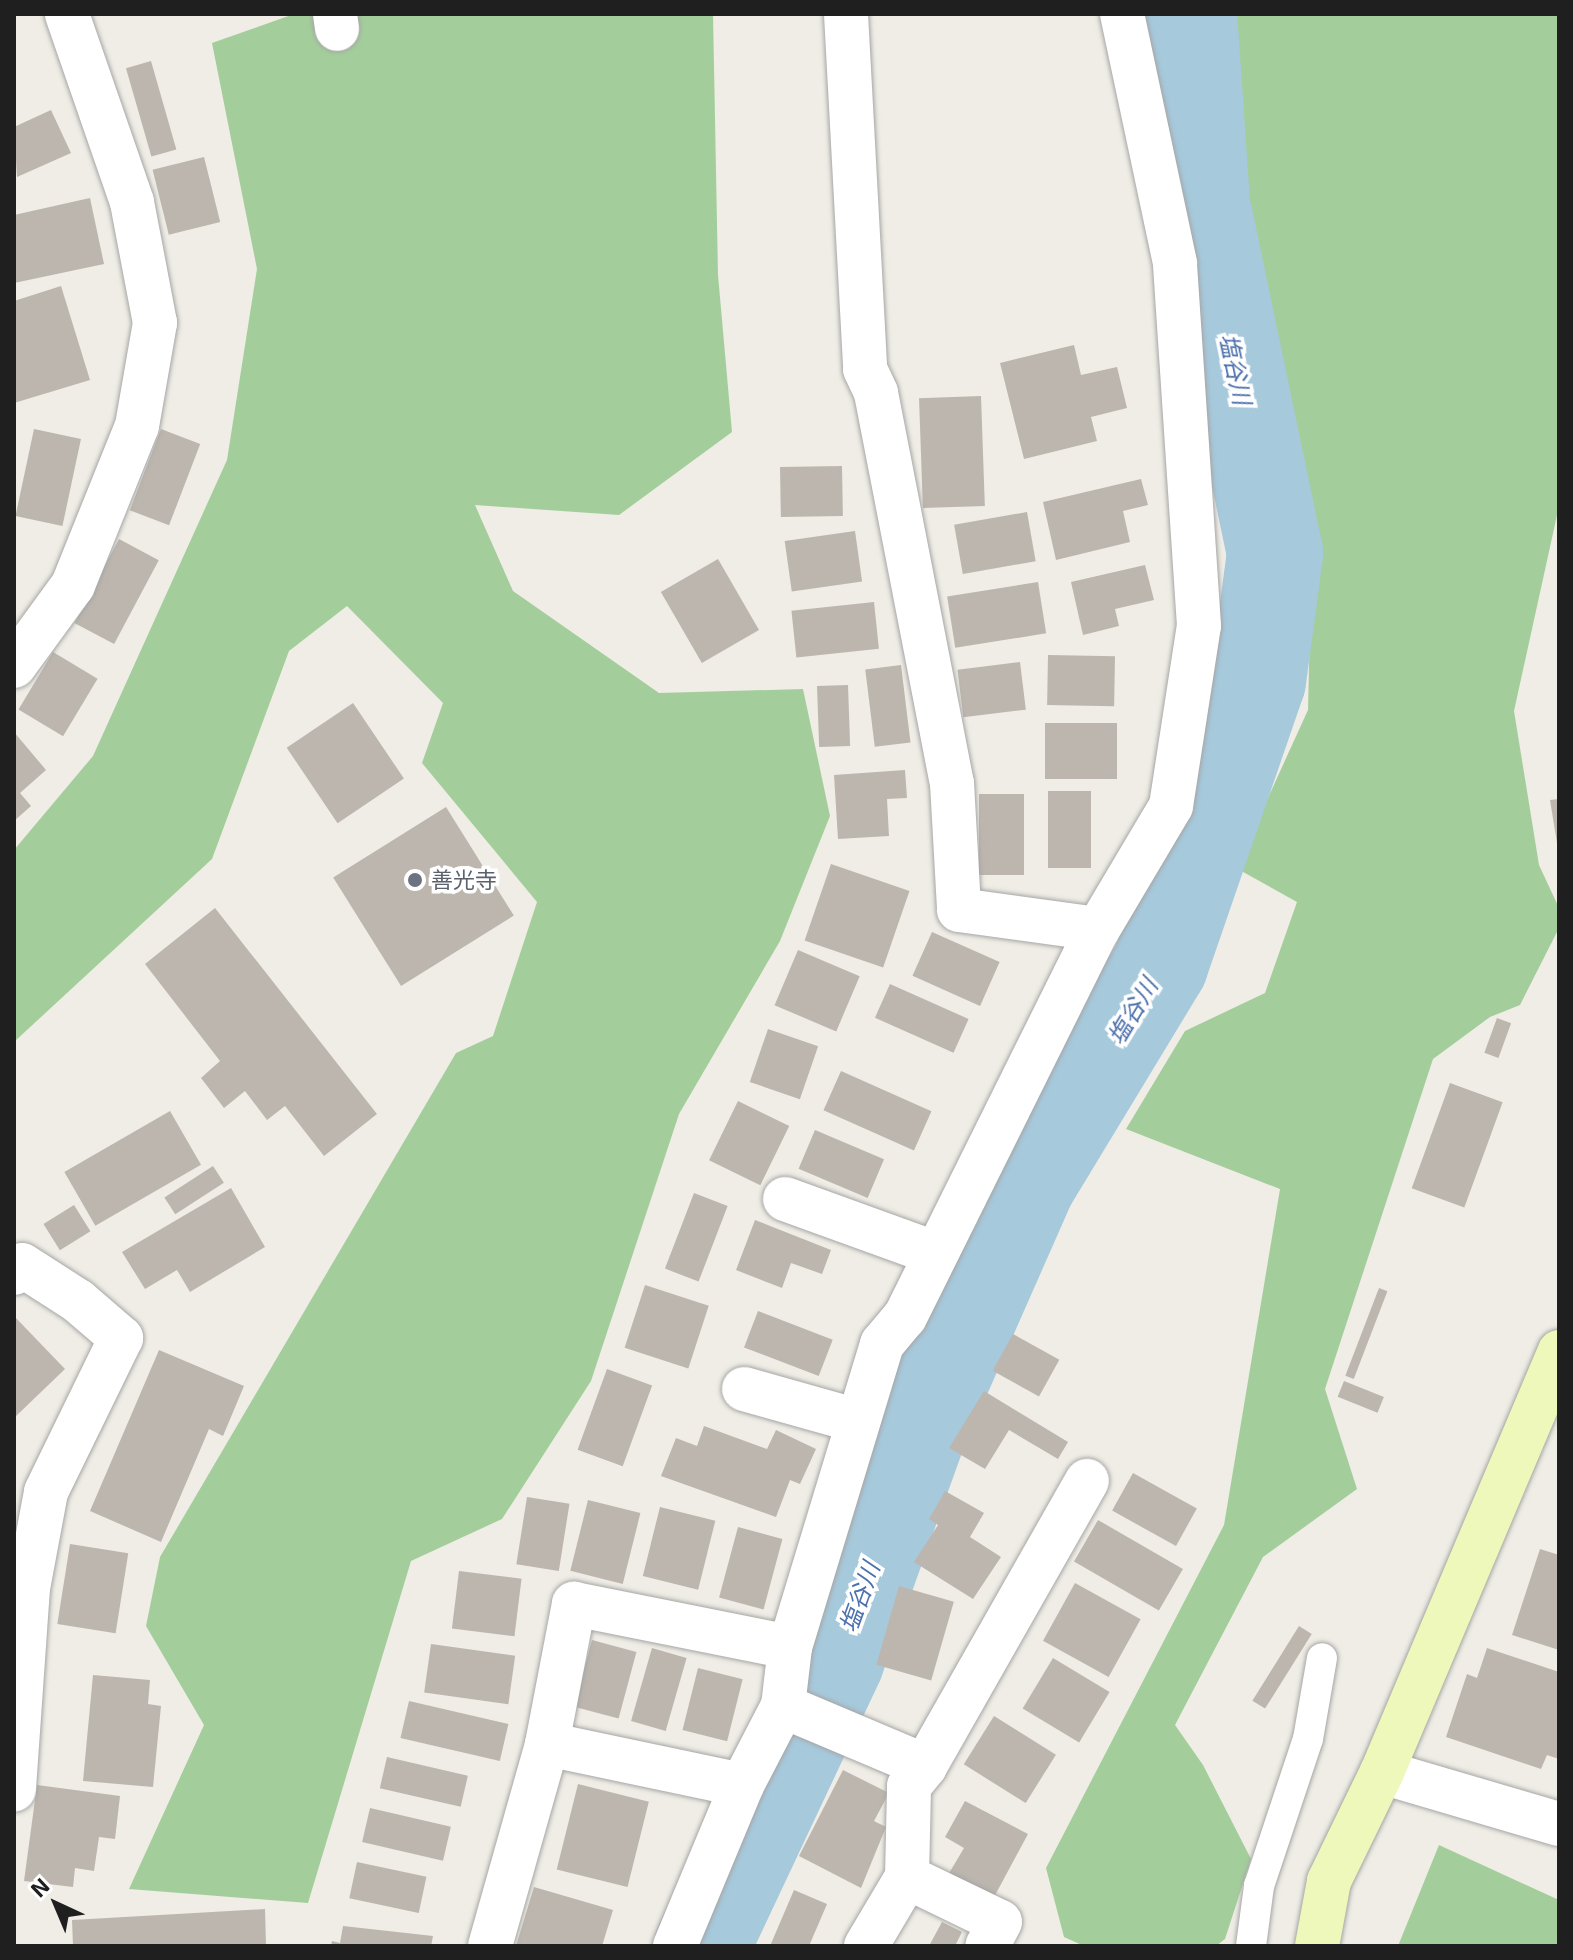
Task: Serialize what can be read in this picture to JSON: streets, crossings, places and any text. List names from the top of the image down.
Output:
{
  "water": ["塩谷川"],
  "places": ["善光寺"],
  "north": "top left"
}
